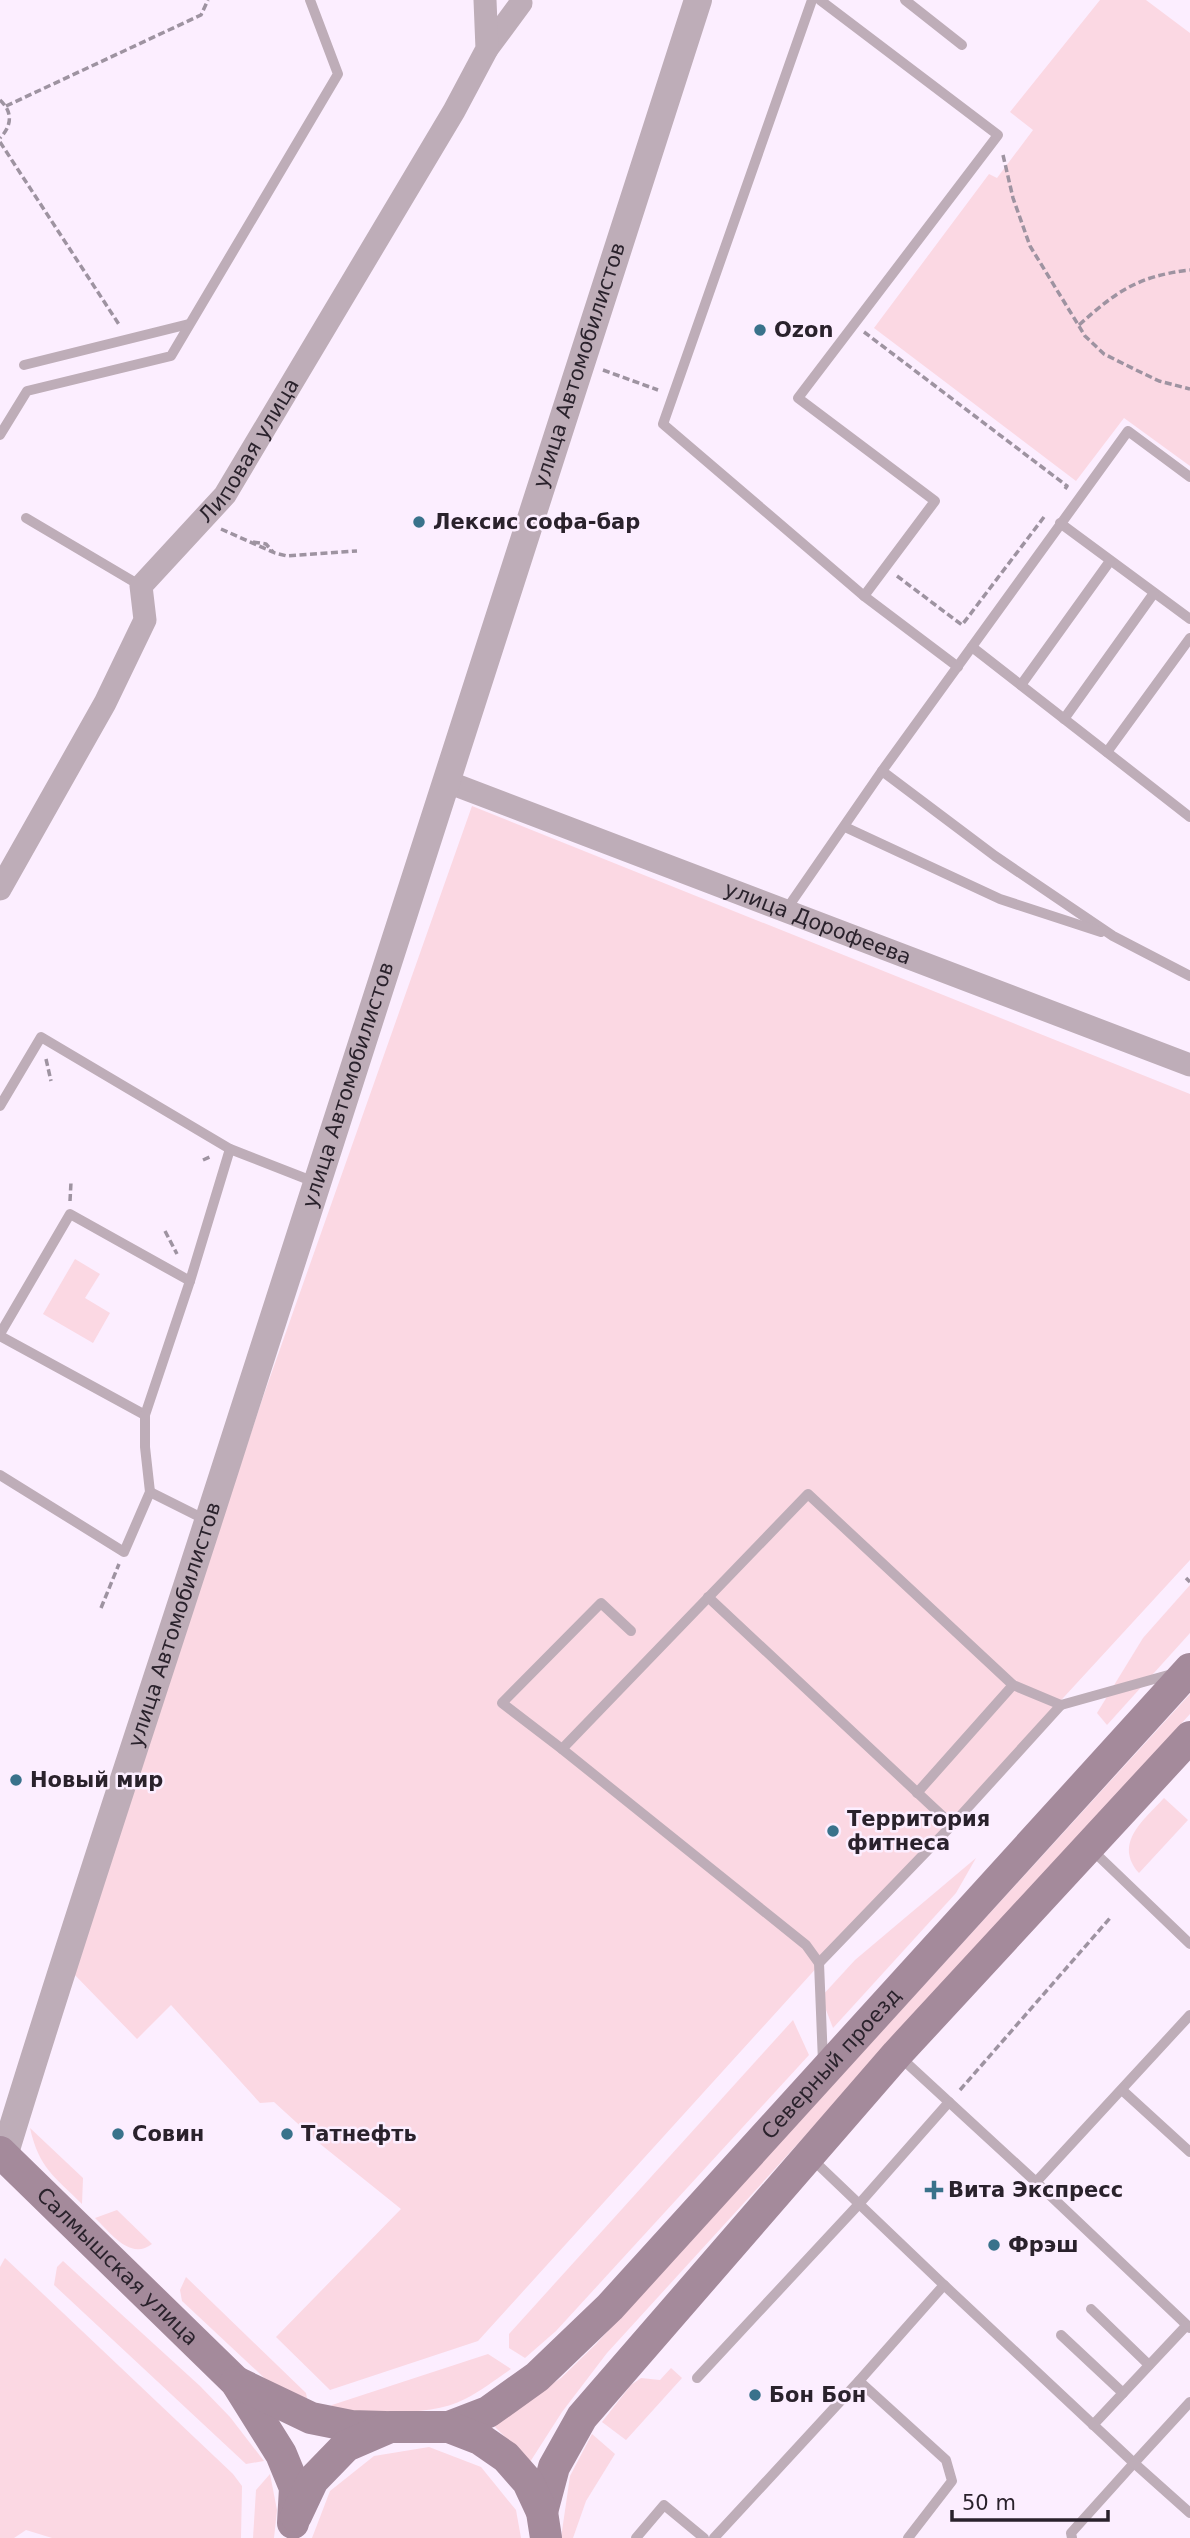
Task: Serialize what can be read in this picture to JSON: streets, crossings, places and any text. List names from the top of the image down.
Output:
{
  "streets": {
    "main road": ["Северный проезд", "Салмышская улица"],
    "street": ["улица Автомобилистов", "Липовая улица", "улица Дорофеева"]
  },
  "crossings": [
    ["улица Автомобилистов", "улица Дорофеева"],
    ["улица Автомобилистов", "Салмышская улица"]
  ],
  "places": {
    "other": [
      "Ozon",
      "Лексис софа-бар",
      "Новый мир",
      "Территория фитнеса",
      "Совин",
      "Татнефть",
      "Фрэш",
      "Бон Бон"
    ],
    "health": ["Вита Экспресс"]
  },
  "scale_bar": "50 m"
}
